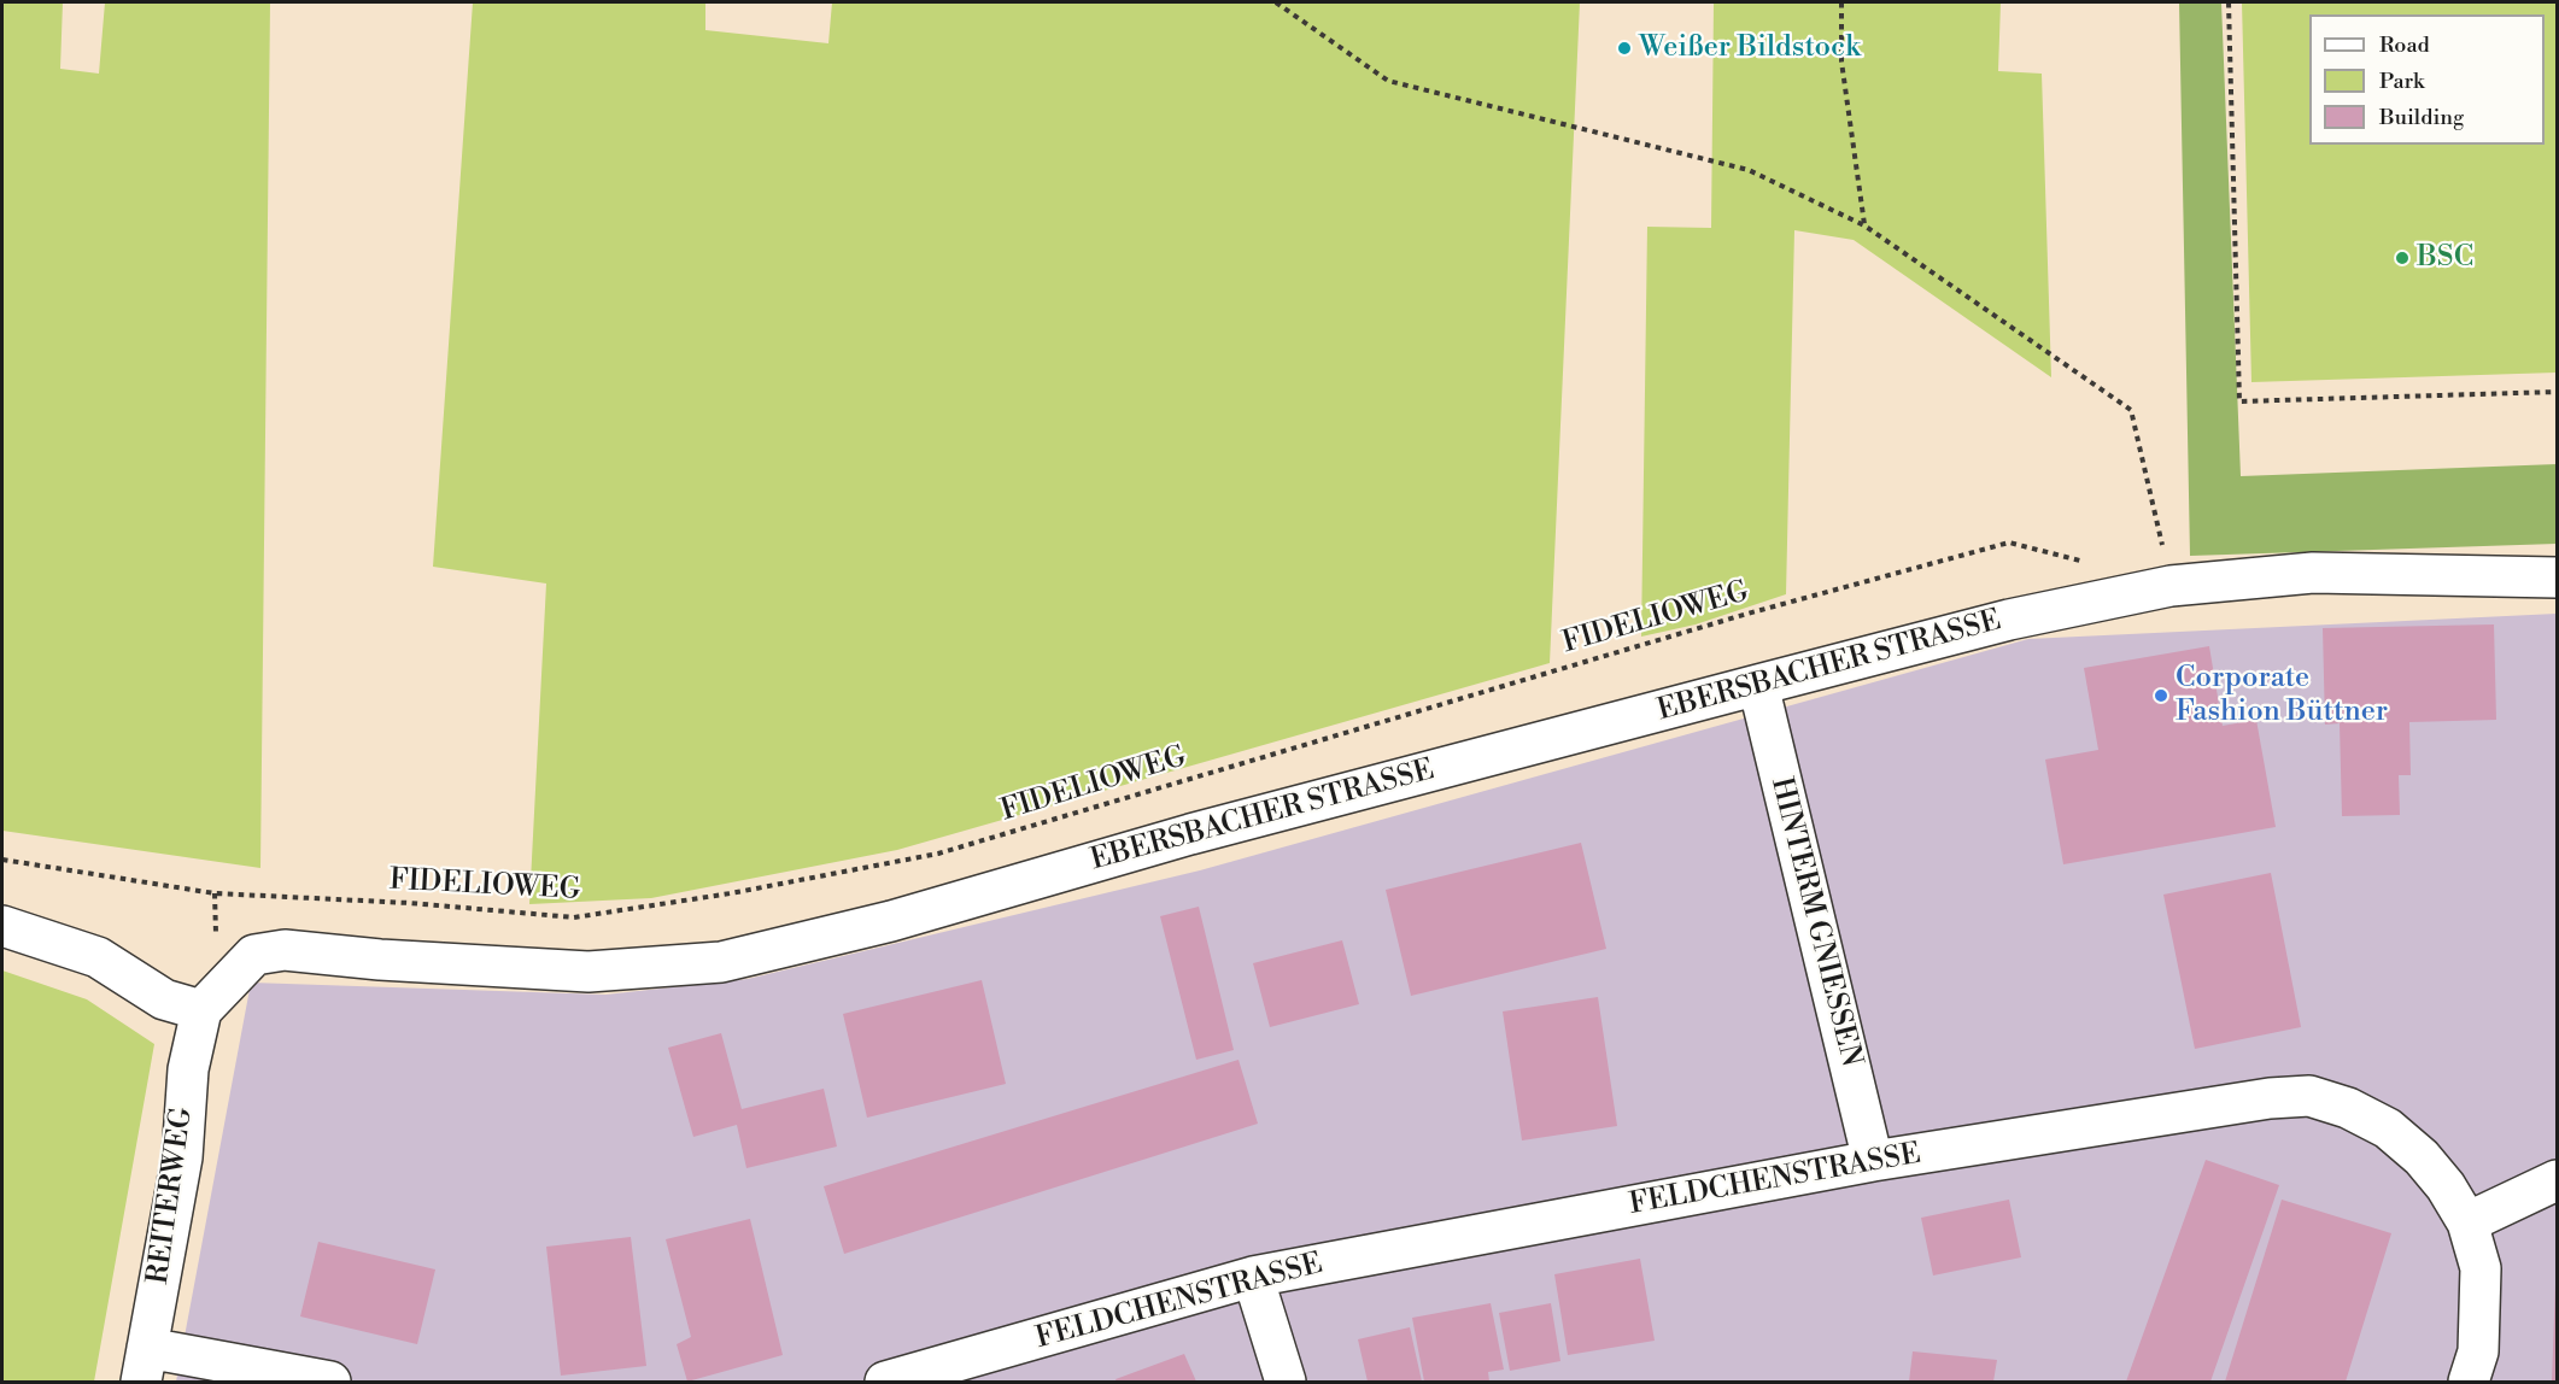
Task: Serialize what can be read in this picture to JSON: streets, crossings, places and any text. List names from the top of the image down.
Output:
{
  "streets": {
    "street": [
      "EBERSBACHER STRASSE",
      "HINTERM GNIESSEN",
      "FELDCHENSTRASSE",
      "REITERWEG"
    ],
    "path": ["FIDELIOWEG"]
  },
  "crossings": [
    ["EBERSBACHER STRASSE", "HINTERM GNIESSEN"],
    ["EBERSBACHER STRASSE", "REITERWEG"],
    ["HINTERM GNIESSEN", "FELDCHENSTRASSE"]
  ],
  "places": ["Weißer Bildstock", "BSC", "Corporate Fashion Büttner"],
  "legend": ["Road", "Park", "Building"]
}
